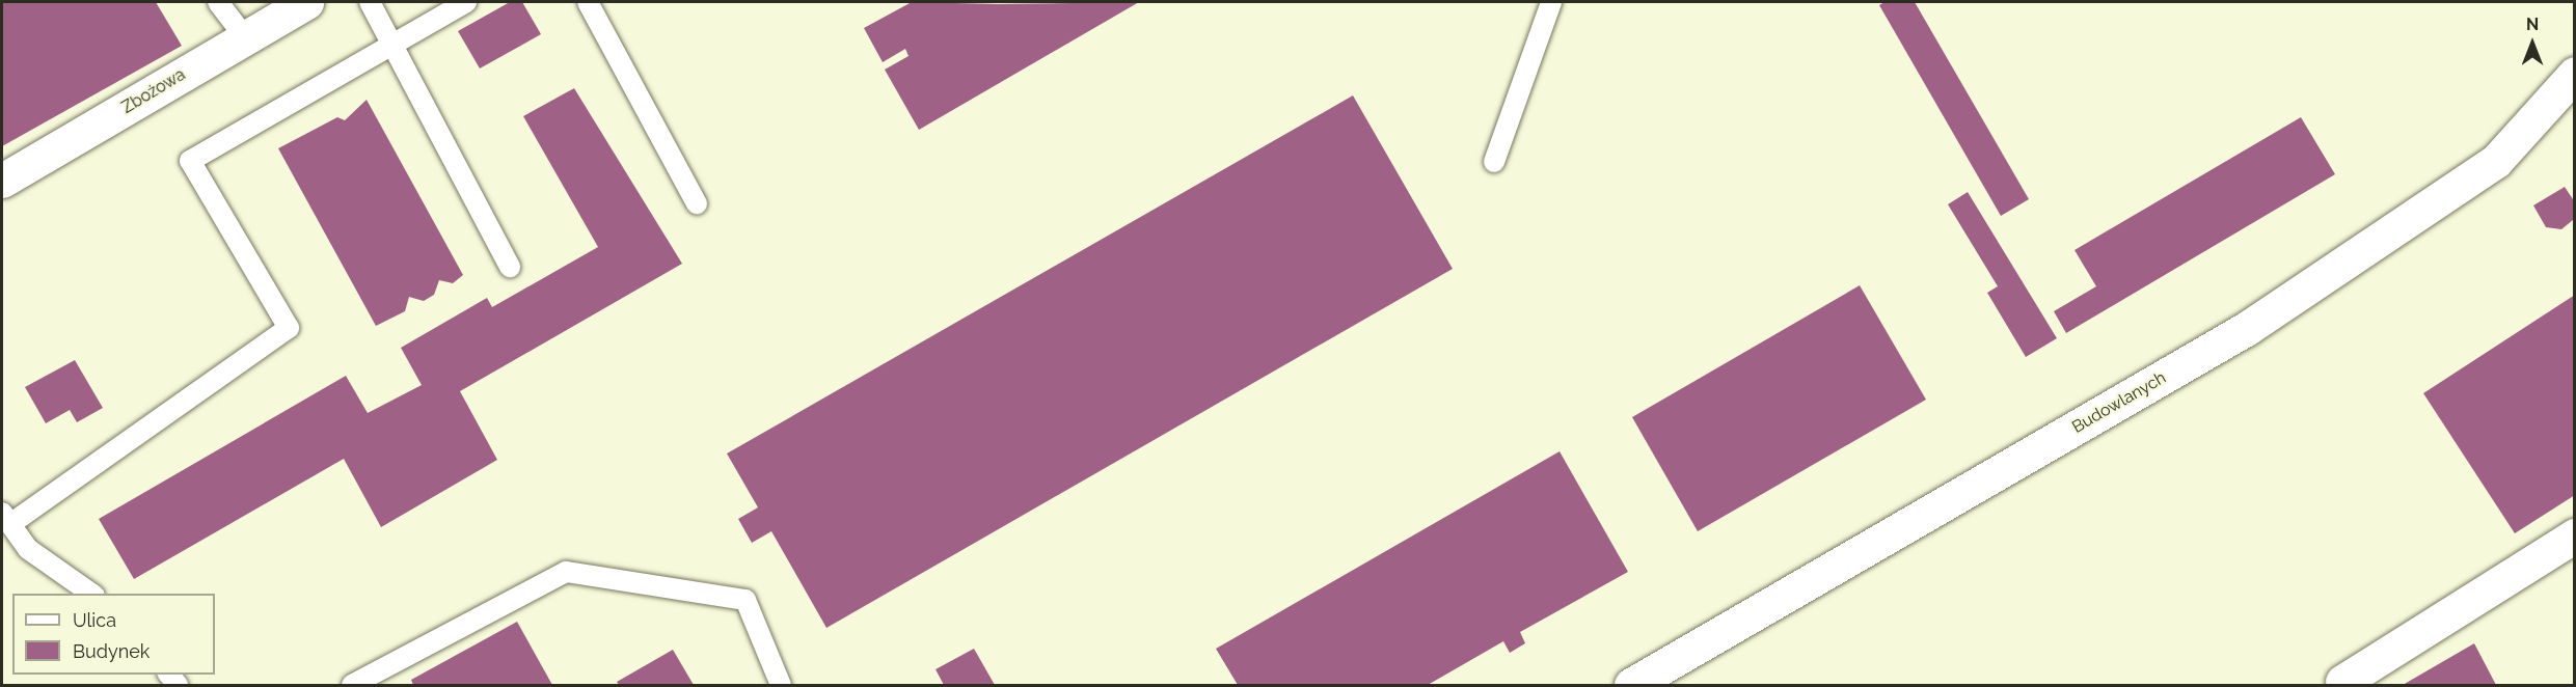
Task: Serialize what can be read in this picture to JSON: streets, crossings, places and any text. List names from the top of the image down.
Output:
{
  "streets": {
    "street": ["Zbożowa", "Budowlanych"]
  },
  "legend": ["Ulica", "Budynek"],
  "north": "top"
}
